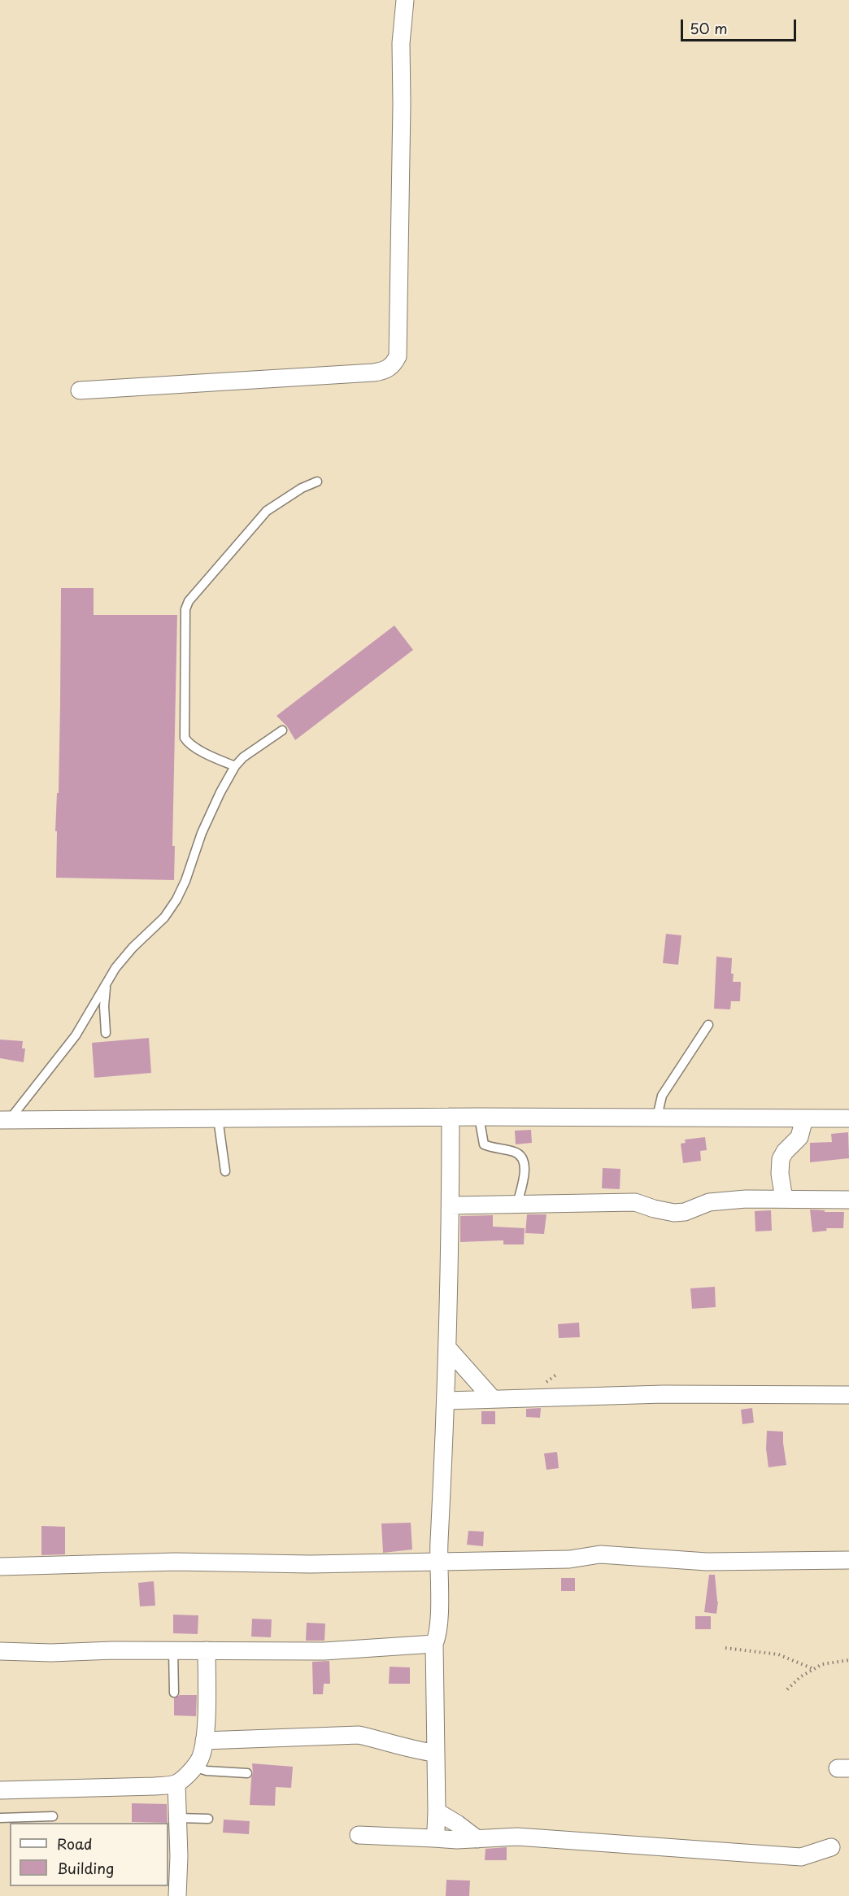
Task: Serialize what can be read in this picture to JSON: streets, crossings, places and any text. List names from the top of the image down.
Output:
{
  "legend": ["Road", "Building"],
  "scale_bar": "50 m"
}
